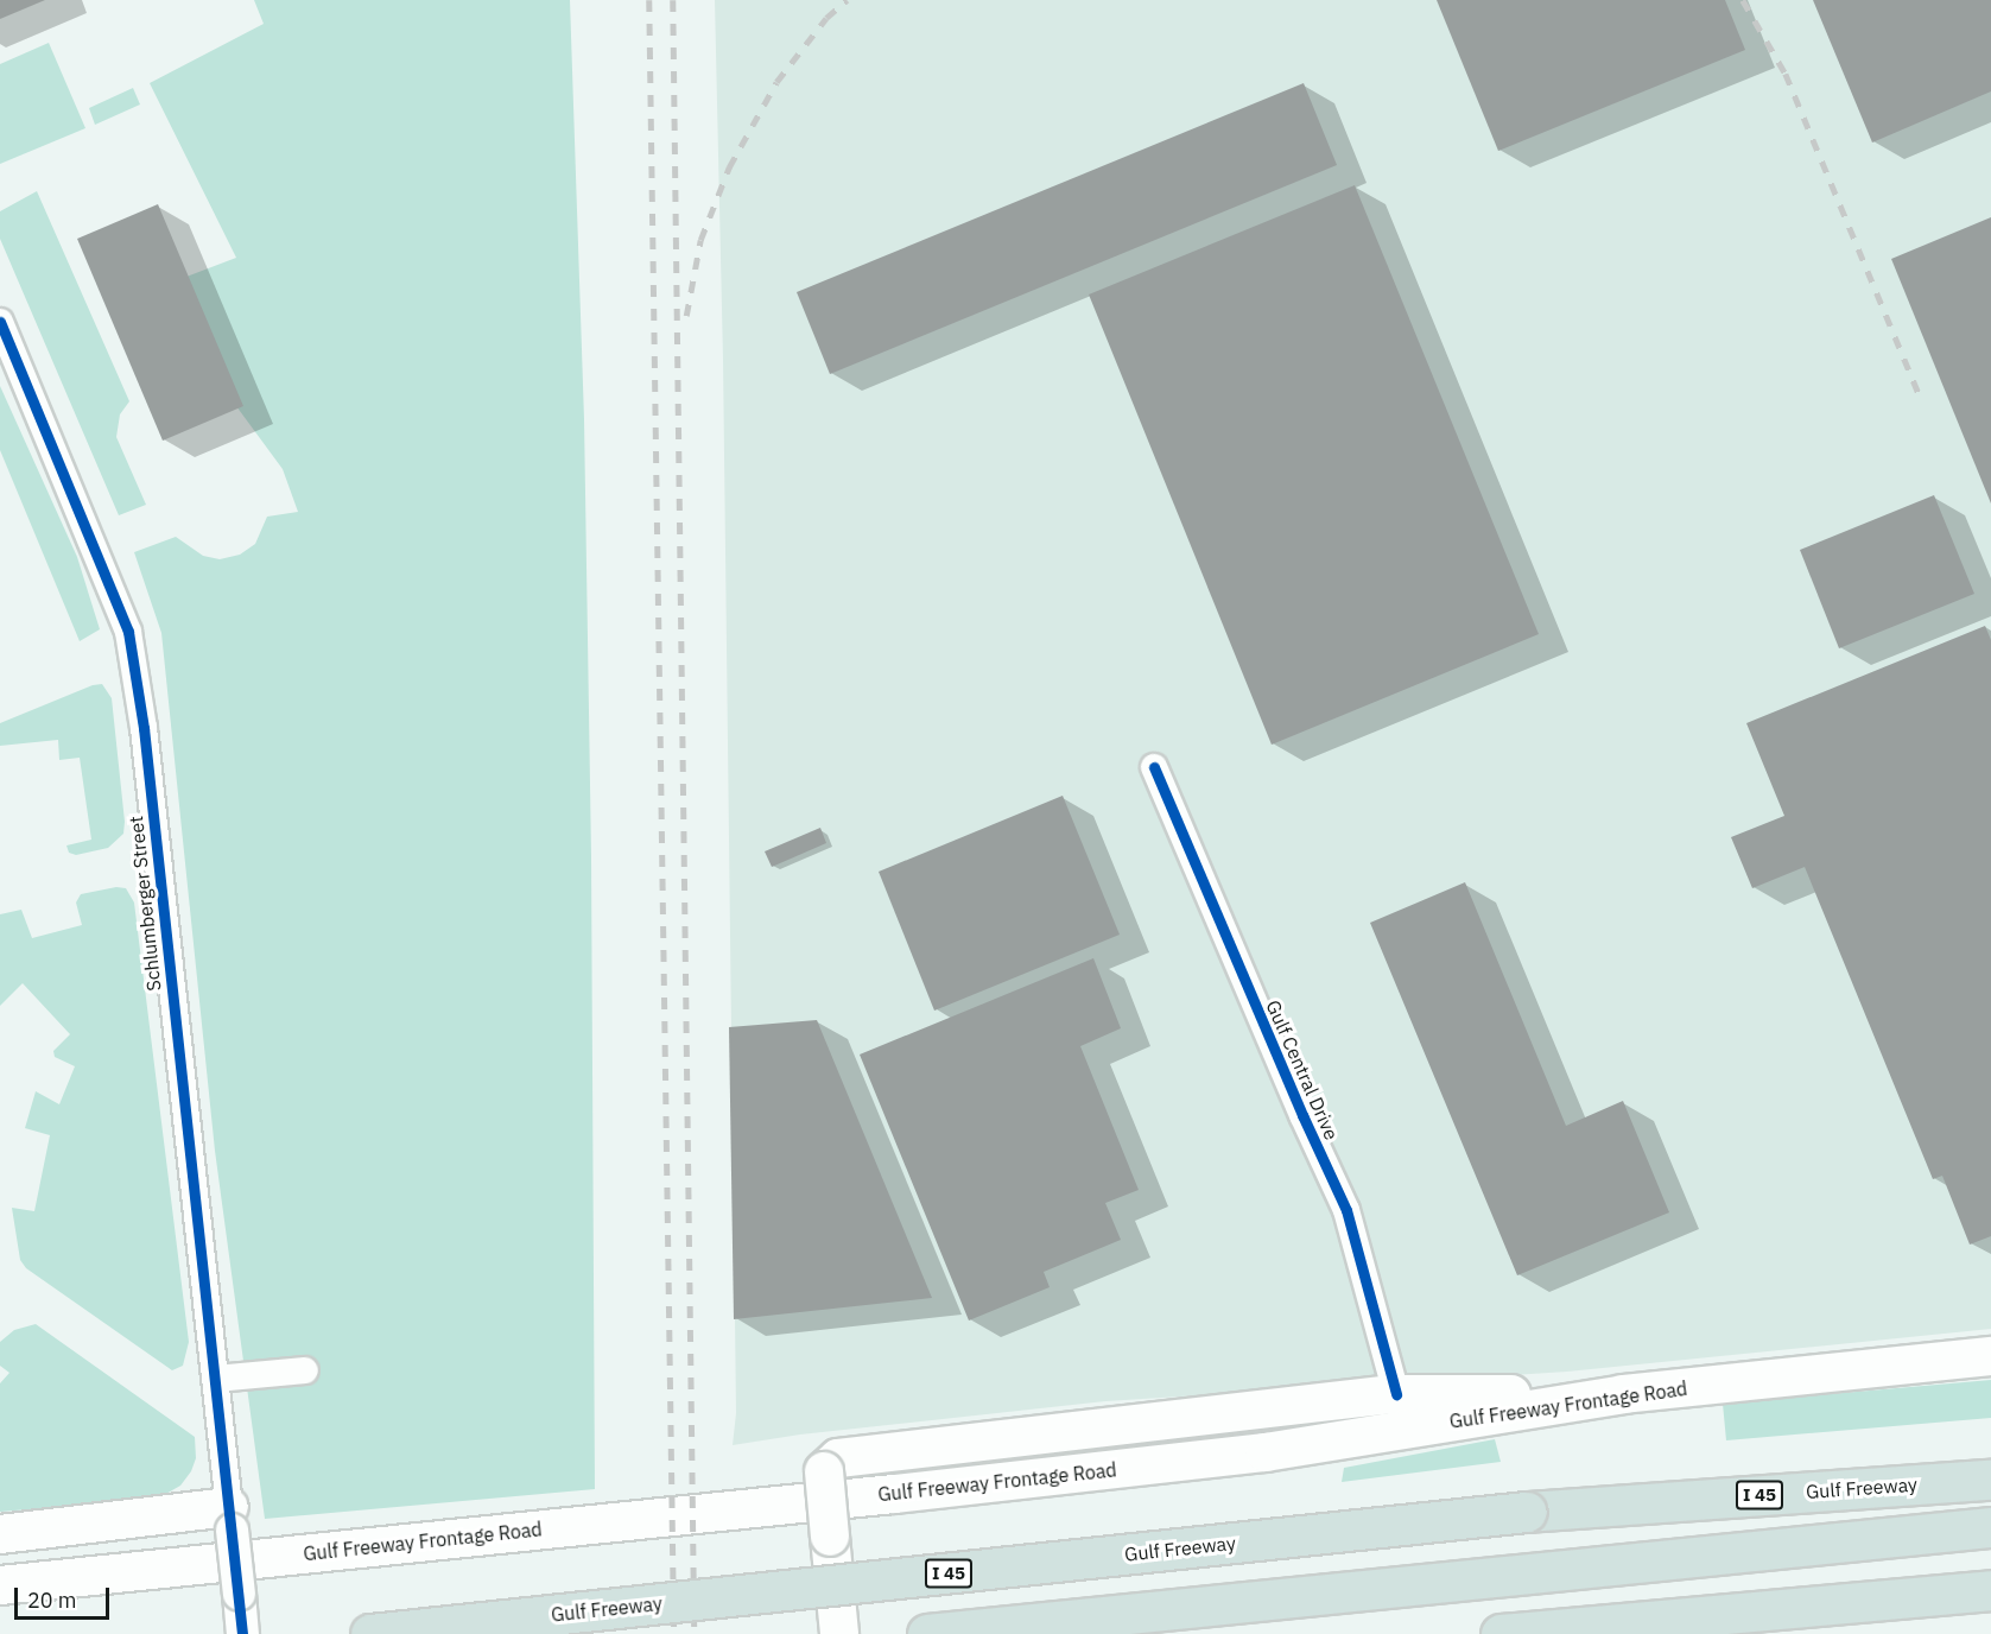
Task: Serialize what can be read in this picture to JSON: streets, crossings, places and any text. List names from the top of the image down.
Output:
{
  "streets": {
    "highway": ["Gulf Freeway", "I 45"],
    "main road": ["Gulf Freeway Frontage Road"],
    "street": ["Schlumberger Street", "Gulf Central Drive"]
  },
  "scale_bar": "20 m"
}
